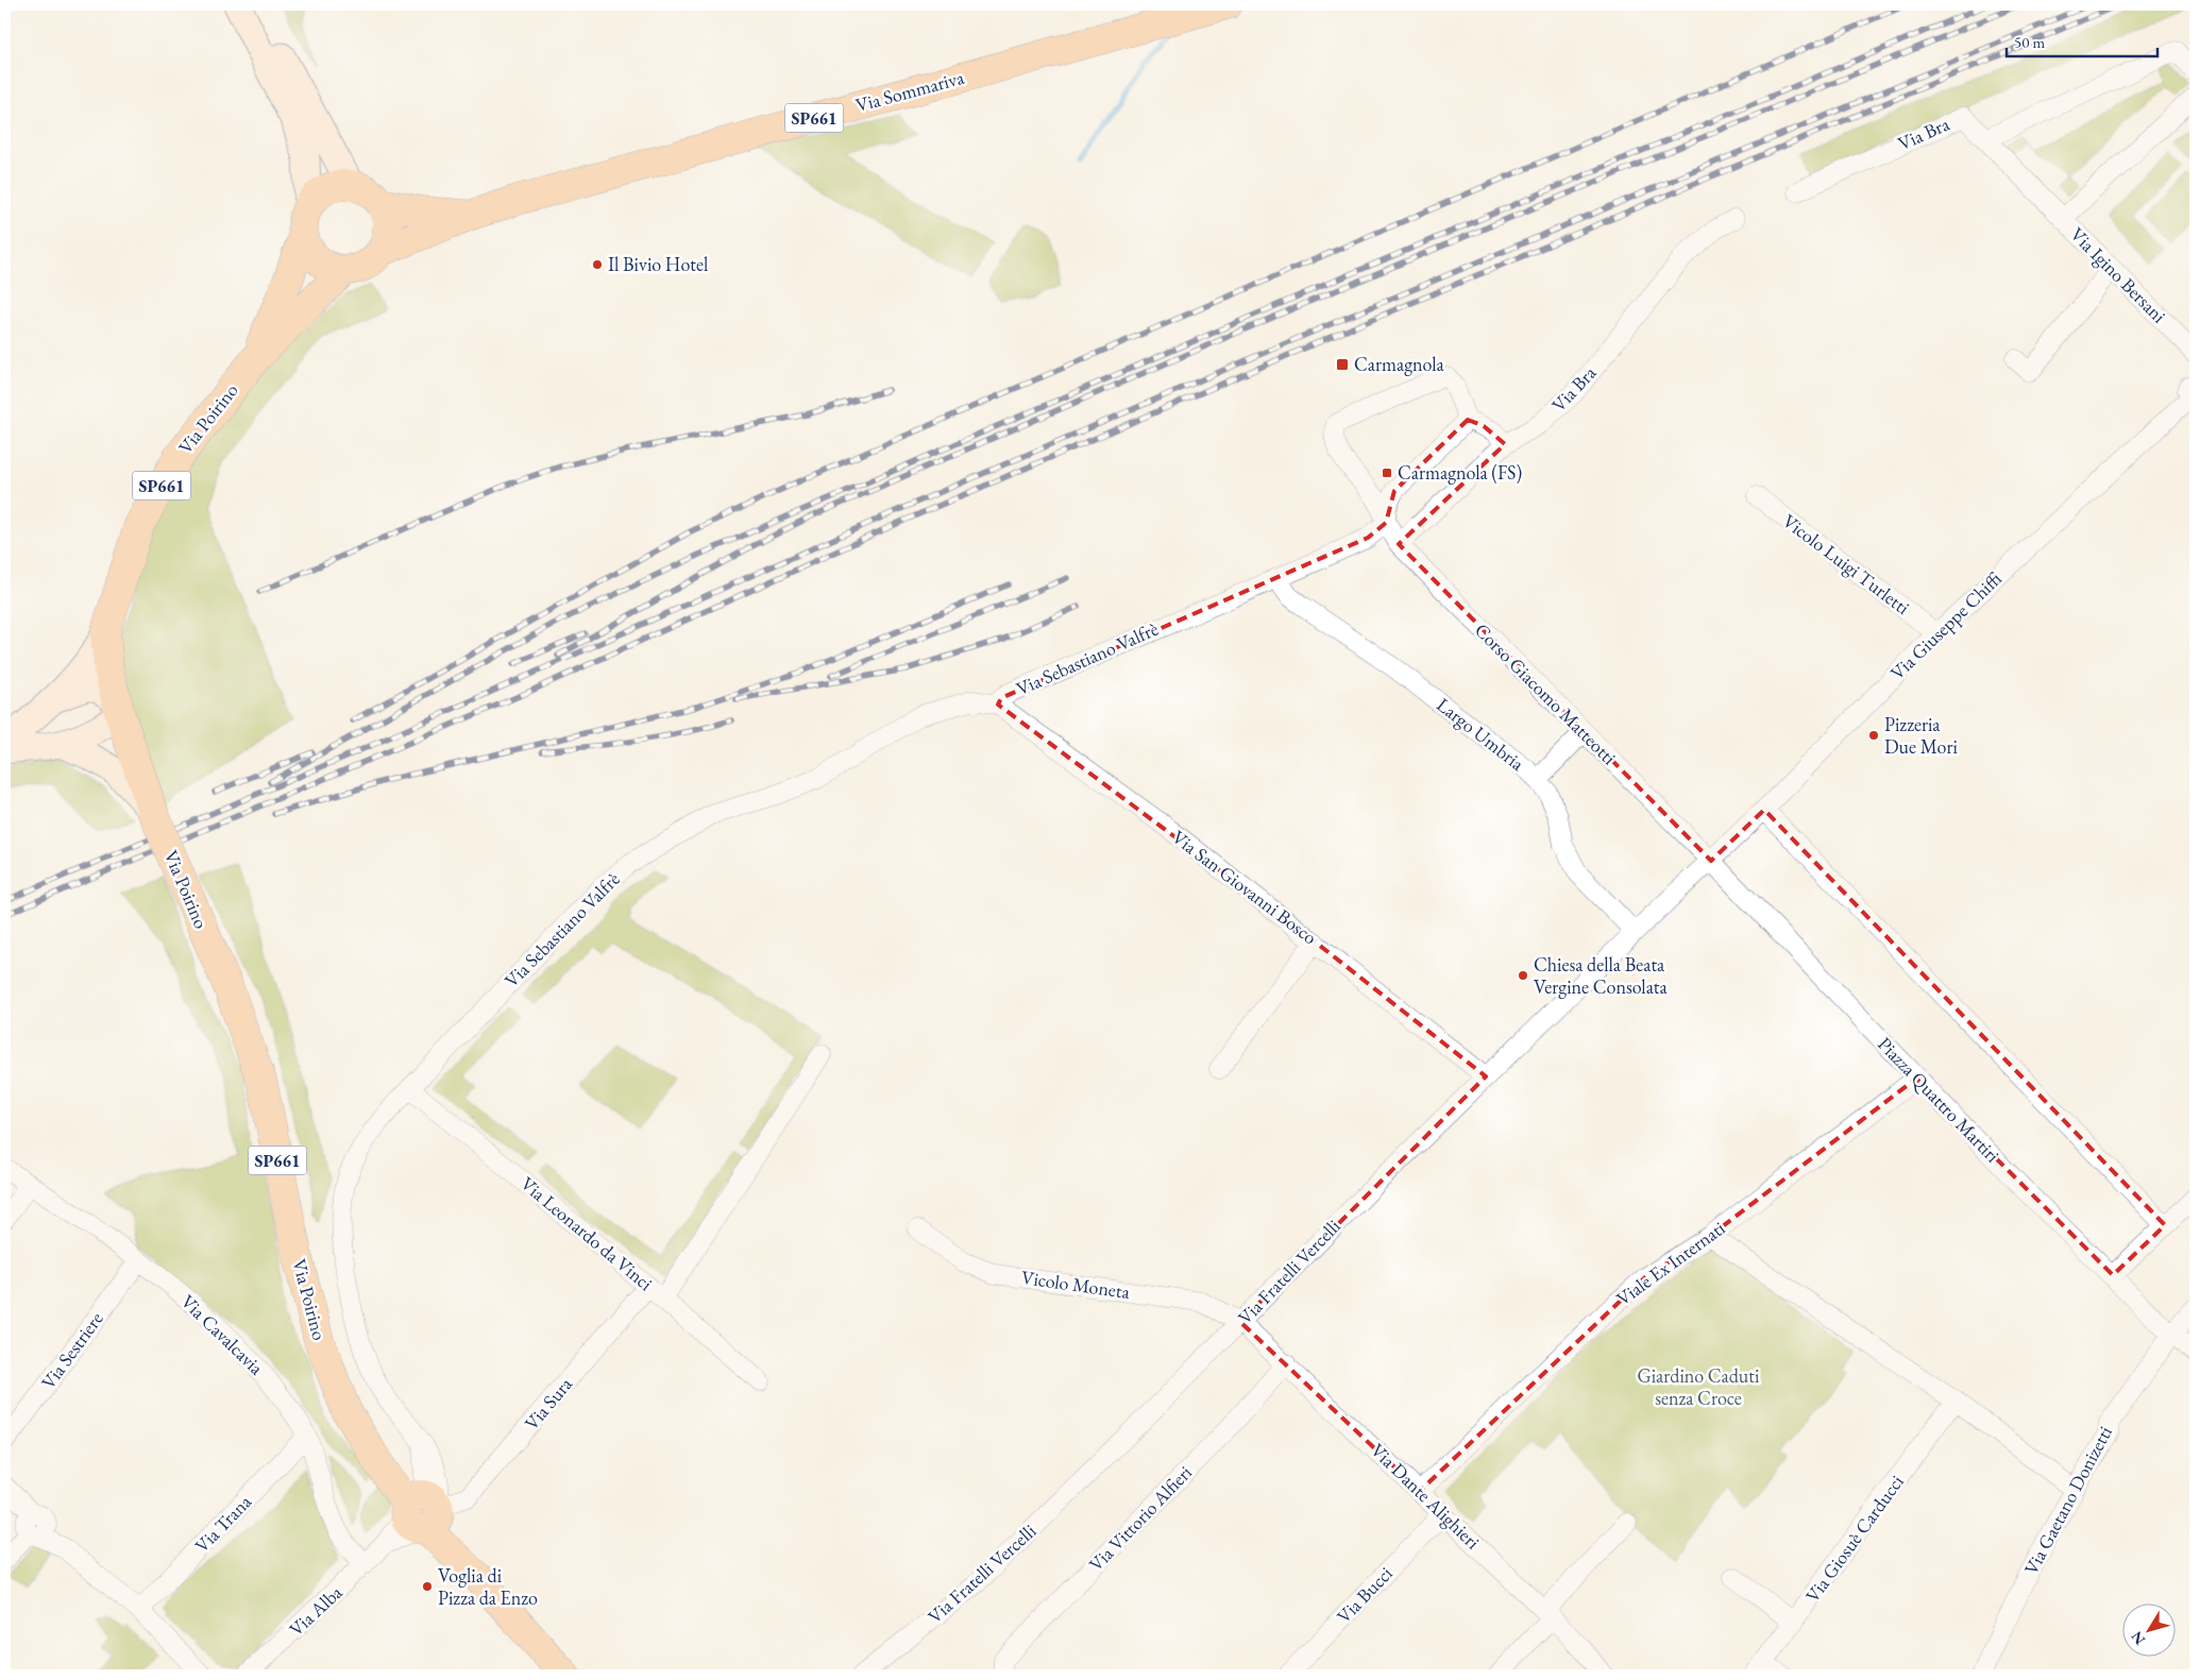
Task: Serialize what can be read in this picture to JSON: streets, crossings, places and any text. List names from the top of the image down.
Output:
{
  "streets": {
    "main road": ["Via Sommariva", "SP661", "Via Poirino"],
    "street": [
      "Via Bra",
      "Via Igino Bersani",
      "Vicolo Luigi Turletti",
      "Via Giuseppe Chiffi",
      "Via Sebastiano Valfrè",
      "Corso Giacomo Matteotti",
      "Largo Umbria",
      "Via San Giovanni Bosco",
      "Piazza Quattro Martiri",
      "Via Leonardo da Vinci",
      "Viale Ex Internati",
      "Via Fratelli Vercelli",
      "Vicolo Moneta",
      "Via Cavalcavia",
      "Via Sestriere",
      "Via Sura",
      "Via Dante Alighieri",
      "Via Gaetano Donizetti",
      "Via Vittorio Alfieri",
      "Via Trana",
      "Via Giosuè Carducci",
      "Via Bucci",
      "Via Alba"
    ]
  },
  "crossings": [
    ["Via Sommariva", "Via Poirino"],
    ["Via Bra", "Via Igino Bersani"],
    ["Via Bra", "Corso Giacomo Matteotti"],
    ["Via Poirino", "Via Sebastiano Valfrè"],
    ["Via Poirino", "Via Sura"],
    ["Via Poirino", "Via Alba"],
    ["Vicolo Luigi Turletti", "Via Giuseppe Chiffi"],
    ["Via Giuseppe Chiffi", "Corso Giacomo Matteotti"],
    ["Via Giuseppe Chiffi", "Piazza Quattro Martiri"],
    ["Via Giuseppe Chiffi", "Via Fratelli Vercelli"],
    ["Via Sebastiano Valfrè", "Corso Giacomo Matteotti"],
    ["Via Sebastiano Valfrè", "Largo Umbria"],
    ["Via Sebastiano Valfrè", "Via San Giovanni Bosco"],
    ["Via Sebastiano Valfrè", "Via Leonardo da Vinci"],
    ["Via Sebastiano Valfrè", "Via Sura"],
    ["Via Sebastiano Valfrè", "Via Alba"],
    ["Corso Giacomo Matteotti", "Piazza Quattro Martiri"],
    ["Corso Giacomo Matteotti", "Via Fratelli Vercelli"],
    ["Largo Umbria", "Via Fratelli Vercelli"],
    ["Via San Giovanni Bosco", "Via Fratelli Vercelli"],
    ["Piazza Quattro Martiri", "Viale Ex Internati"],
    ["Piazza Quattro Martiri", "Via Fratelli Vercelli"],
    ["Piazza Quattro Martiri", "Via Gaetano Donizetti"],
    ["Via Leonardo da Vinci", "Via Sura"],
    ["Viale Ex Internati", "Via Dante Alighieri"],
    ["Via Fratelli Vercelli", "Vicolo Moneta"],
    ["Via Fratelli Vercelli", "Via Dante Alighieri"],
    ["Vicolo Moneta", "Via Dante Alighieri"],
    ["Via Cavalcavia", "Via Sestriere"],
    ["Via Cavalcavia", "Via Trana"],
    ["Via Cavalcavia", "Via Alba"],
    ["Via Sura", "Via Alba"],
    ["Via Dante Alighieri", "Via Vittorio Alfieri"],
    ["Via Dante Alighieri", "Via Bucci"]
  ],
  "parks": ["Giardino Caduti senza Croce"],
  "places": {
    "other": [
      "Il Bivio Hotel",
      "Pizzeria Due Mori",
      "Chiesa della Beata Vergine Consolata",
      "Voglia di Pizza da Enzo"
    ],
    "transit": ["Carmagnola", "Carmagnola (FS)"]
  },
  "scale_bar": "50 m",
  "north": "bottom left"
}
